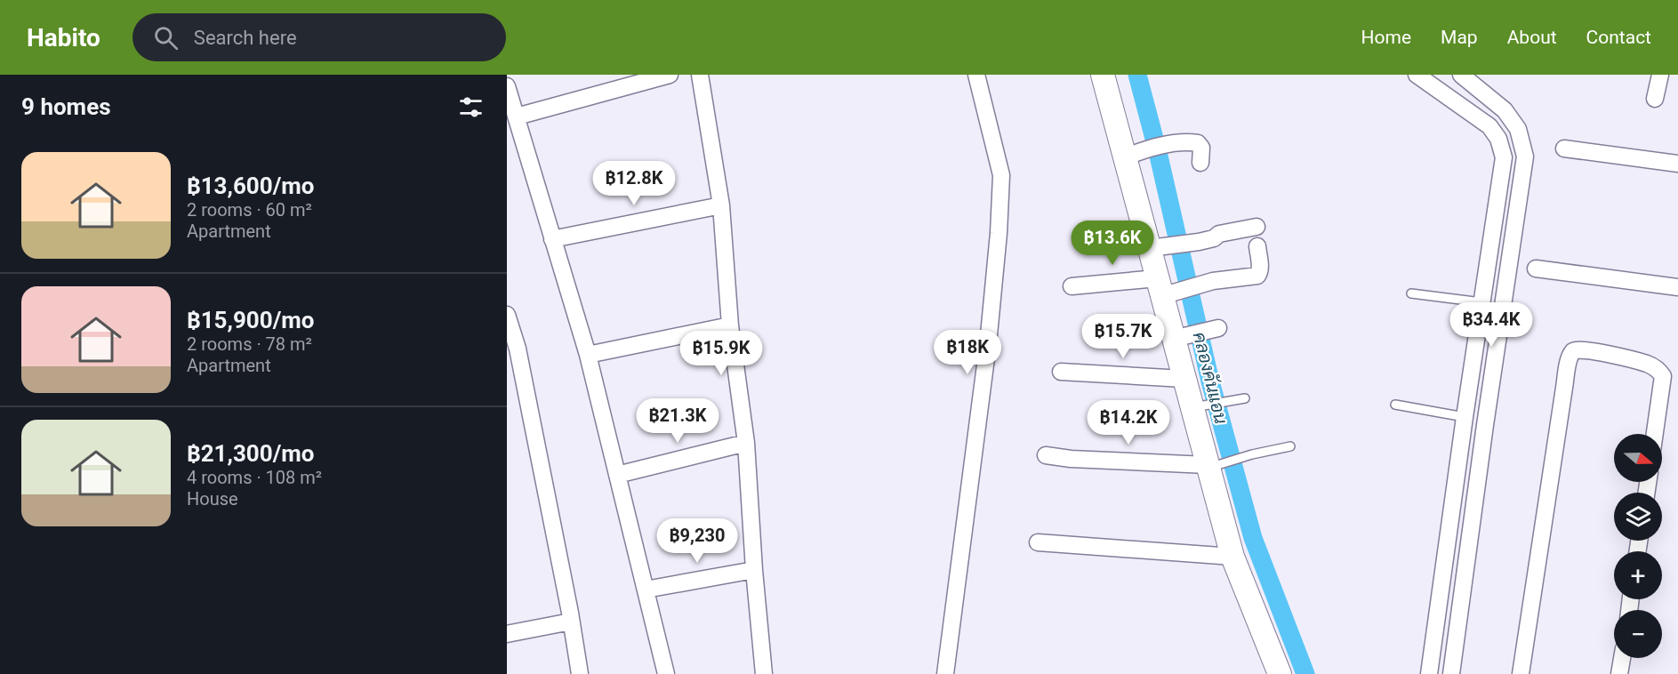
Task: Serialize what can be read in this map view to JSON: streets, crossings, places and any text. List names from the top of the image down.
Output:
{
  "water": ["คลองคันแอน"],
  "north": "right",
  "page": {
    "header": "Habito",
    "search": "Search here",
    "nav": [
      "Home",
      "Map",
      "About",
      "Contact"
    ],
    "heading": "9 homes",
    "list": [
      {
        "name": "฿13,600/mo",
        "note": "2 rooms · 60 m² · Apartment"
      },
      {
        "name": "฿15,900/mo",
        "note": "2 rooms · 78 m² · Apartment"
      },
      {
        "name": "฿21,300/mo",
        "note": "4 rooms · 108 m² · House"
      }
    ],
    "price": [
      "฿12.8K",
      "฿13.6K",
      "฿34.4K",
      "฿15.7K",
      "฿18K",
      "฿15.9K",
      "฿21.3K",
      "฿14.2K",
      "฿9,230"
    ],
    "map_buttons": ["+", "−"]
  }
}
